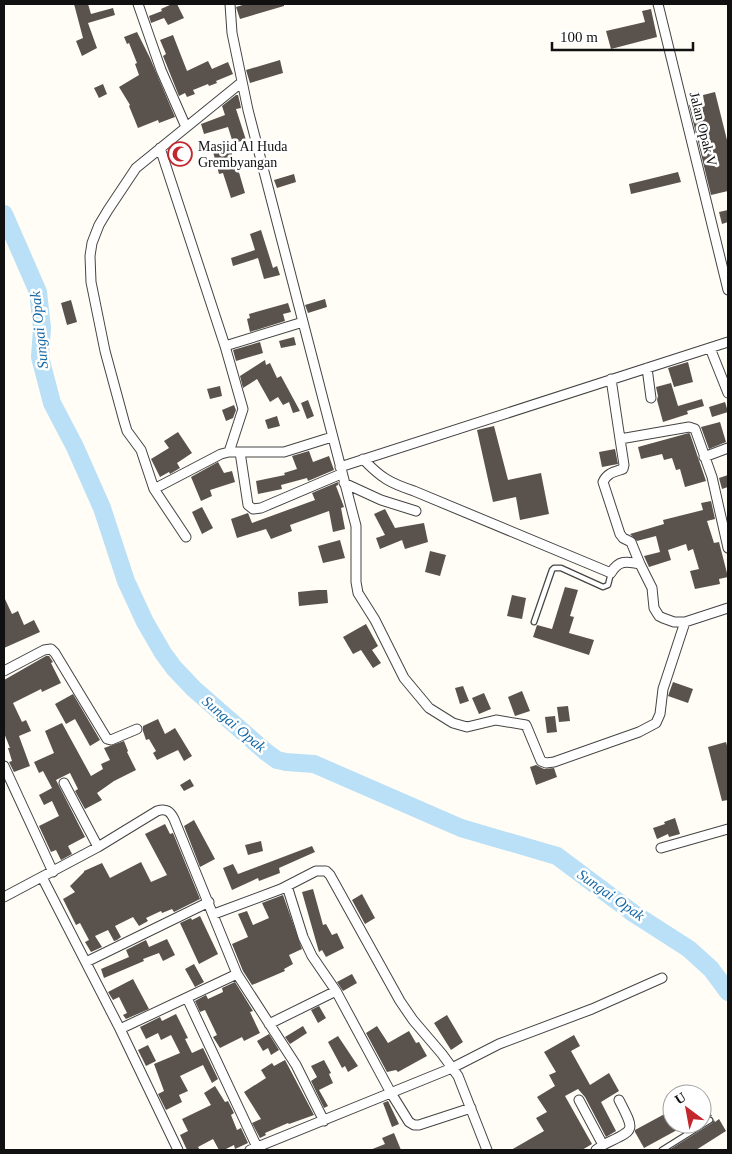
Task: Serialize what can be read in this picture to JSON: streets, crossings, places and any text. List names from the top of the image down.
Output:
{
  "streets": {
    "street": ["Jalan Opak V"]
  },
  "water": ["Sungai Opak"],
  "places": {
    "mosque": ["Masjid Al Huda Grembyangan"]
  },
  "scale_bar": "100 m",
  "north": "top left"
}
